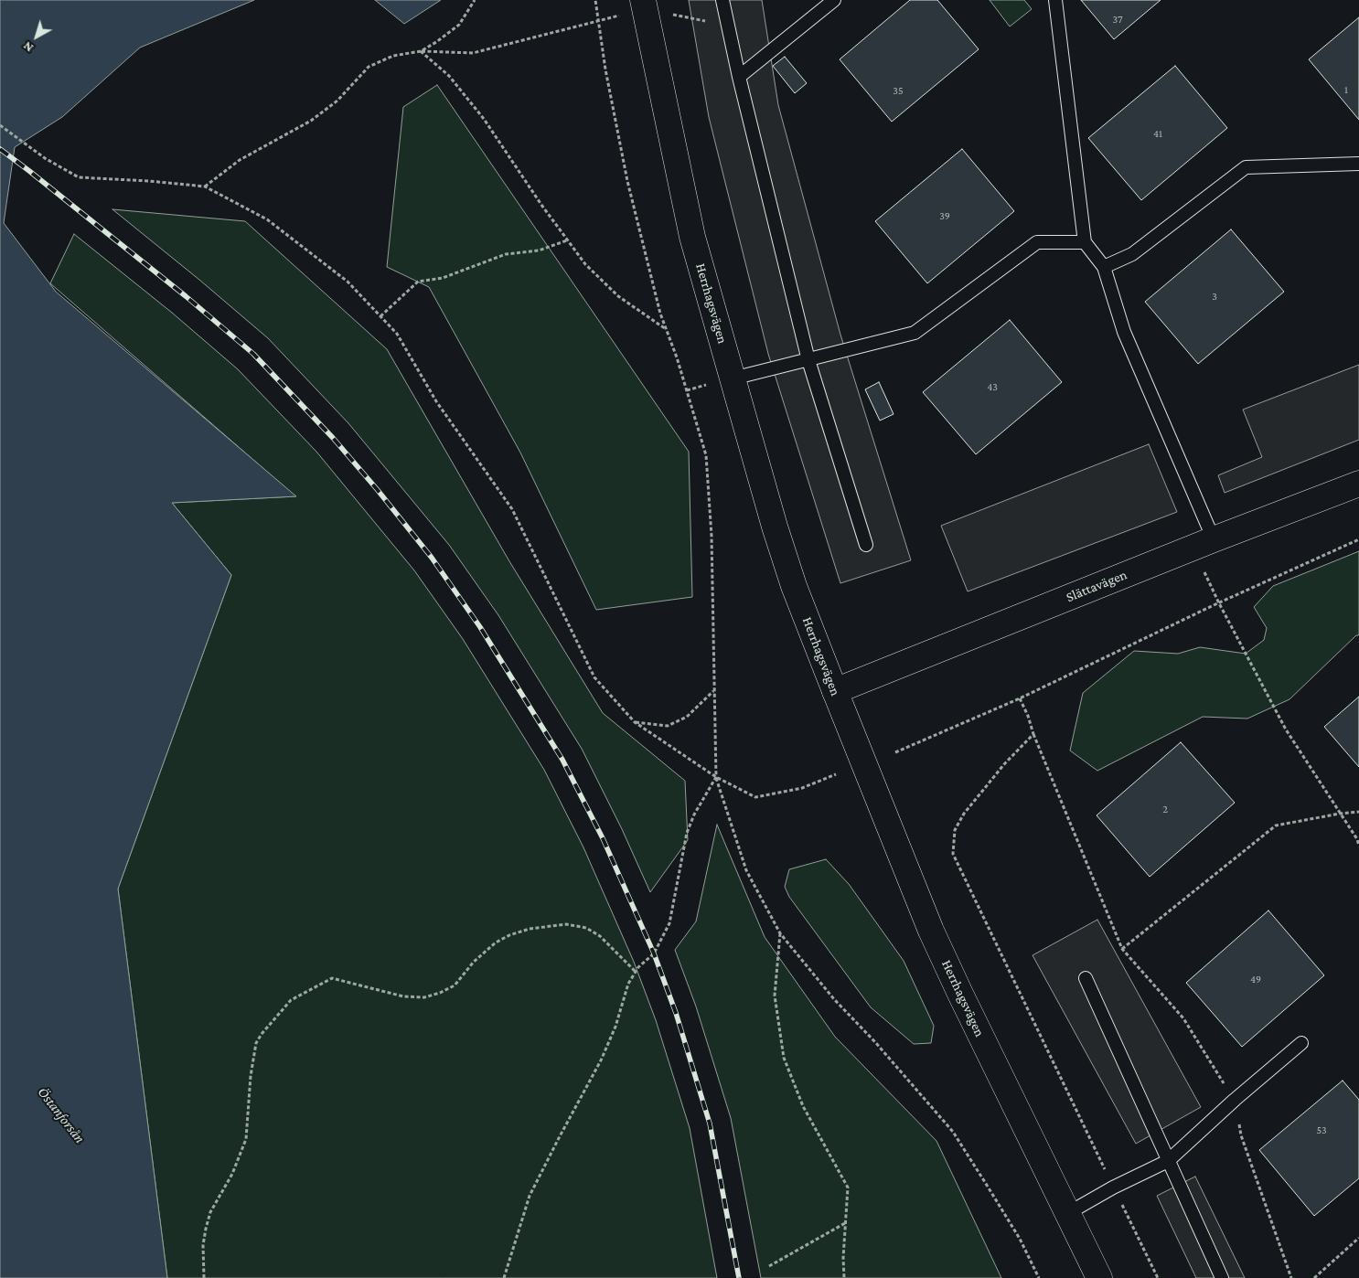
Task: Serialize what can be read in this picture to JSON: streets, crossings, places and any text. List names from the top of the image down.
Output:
{
  "streets": {
    "street": ["Herrhagsvägen", "Slättavägen"]
  },
  "crossings": [
    ["Herrhagsvägen", "Slättavägen"]
  ],
  "water": ["Östanforsån"],
  "house_numbers": [
    "37",
    "1",
    "35",
    "41",
    "39",
    "3",
    "43",
    "2",
    "49",
    "53"
  ],
  "north": "bottom left"
}
